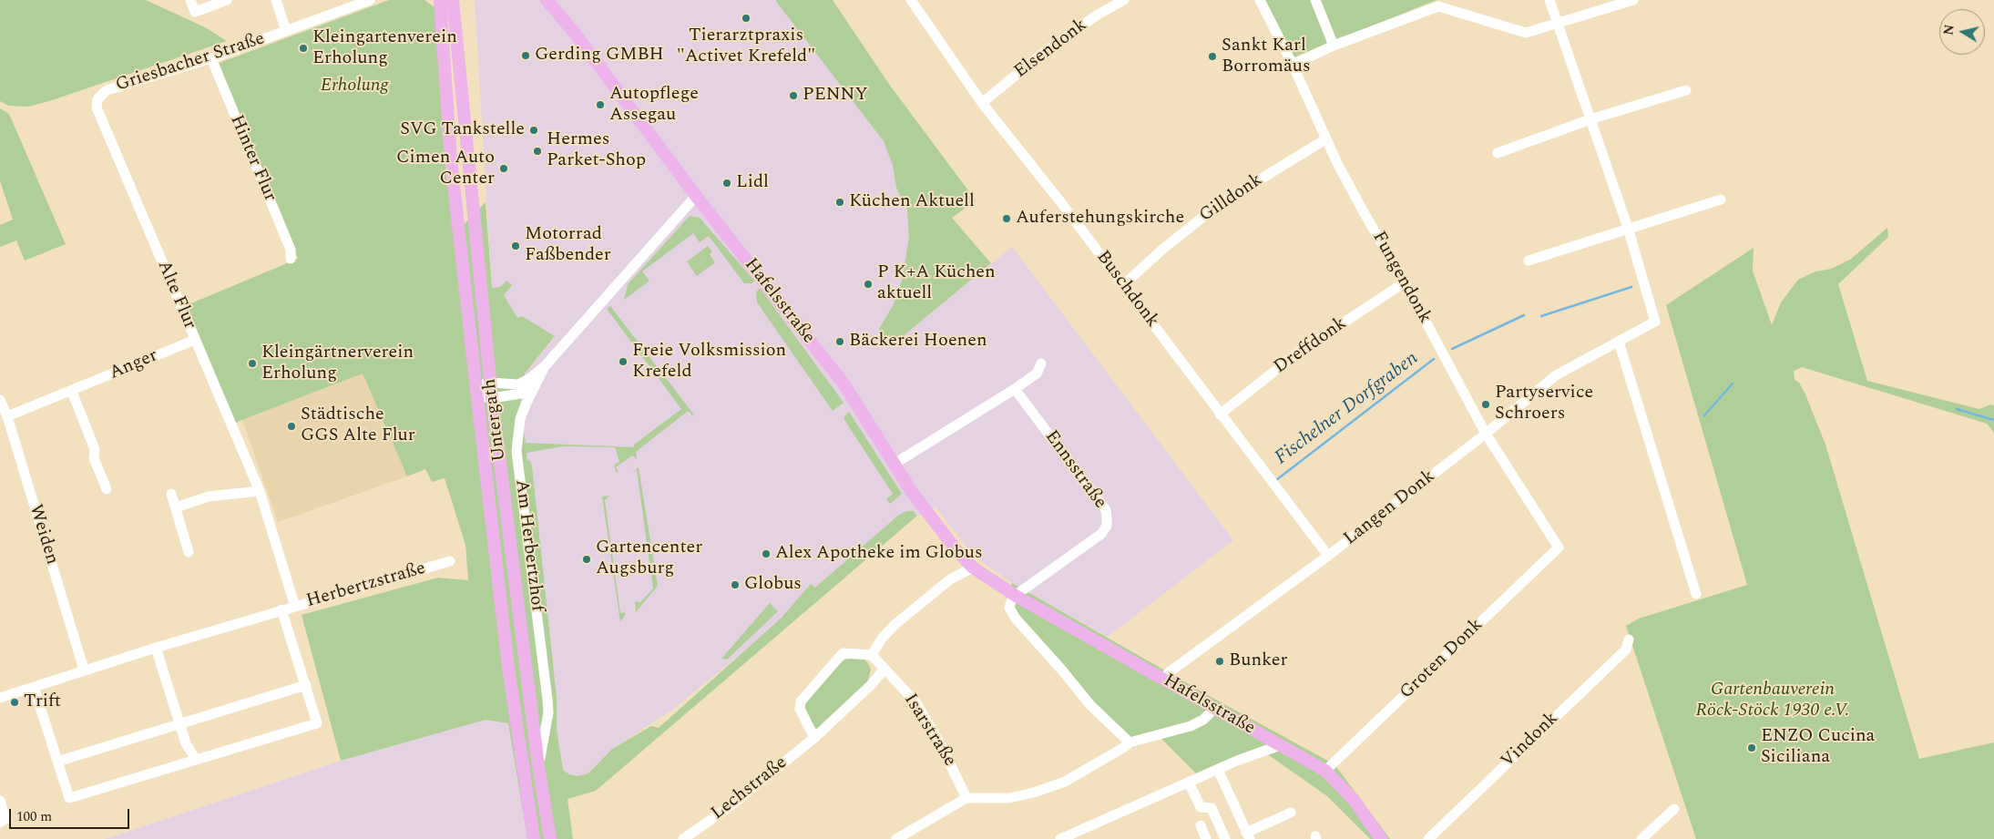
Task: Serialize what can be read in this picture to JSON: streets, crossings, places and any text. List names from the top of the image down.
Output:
{
  "streets": {
    "main road": ["Hafelsstraße", "Untergath"],
    "street": [
      "Elsendonk",
      "Griesbacher Straße",
      "Hinter Flur",
      "Gilldonk",
      "Fungendonk",
      "Buschdonk",
      "Alte Flur",
      "Dreffdonk",
      "Anger",
      "Ennsstraße",
      "Langen Donk",
      "Weiden",
      "Am Herbertzhof",
      "Herbertzstraße",
      "Groten Donk",
      "Isarstraße",
      "Vindonk",
      "Lechstraße"
    ]
  },
  "crossings": [
    ["Elsendonk", "Buschdonk"],
    ["Griesbacher Straße", "Hinter Flur"],
    ["Griesbacher Straße", "Alte Flur"],
    ["Gilldonk", "Fungendonk"],
    ["Gilldonk", "Buschdonk"],
    ["Fungendonk", "Dreffdonk"],
    ["Fungendonk", "Langen Donk"],
    ["Fungendonk", "Groten Donk"],
    ["Buschdonk", "Dreffdonk"],
    ["Buschdonk", "Langen Donk"],
    ["Alte Flur", "Anger"],
    ["Alte Flur", "Herbertzstraße"],
    ["Hafelsstraße", "Ennsstraße"],
    ["Hafelsstraße", "Langen Donk"],
    ["Hafelsstraße", "Am Herbertzhof"],
    ["Hafelsstraße", "Groten Donk"],
    ["Anger", "Weiden"],
    ["Untergath", "Am Herbertzhof"],
    ["Weiden", "Herbertzstraße"],
    ["Isarstraße", "Lechstraße"]
  ],
  "water": ["Fischelner Dorfgraben"],
  "parks": ["Erholung", "Gartenbauverein Röck-Stöck 1930 e.V."],
  "places": [
    "Tierarztpraxis \"Activet Krefeld\"",
    "Kleingartenverein Erholung",
    "Gerding GMBH",
    "Sankt Karl Borromäus",
    "PENNY",
    "Autopflege Assegau",
    "SVG Tankstelle",
    "Hermes Parket-Shop",
    "Cimen Auto Center",
    "Lidl",
    "Küchen Aktuell",
    "Auferstehungskirche",
    "Motorrad Faßbender",
    "P K+A Küchen aktuell",
    "Bäckerei Hoenen",
    "Freie Volksmission Krefeld",
    "Kleingärtnerverein Erholung",
    "Partyservice Schroers",
    "Städtische GGS Alte Flur",
    "Alex Apotheke im Globus",
    "Gartencenter Augsburg",
    "Globus",
    "Bunker",
    "Trift",
    "ENZO Cucina Siciliana"
  ],
  "scale_bar": "100 m",
  "north": "left"
}
